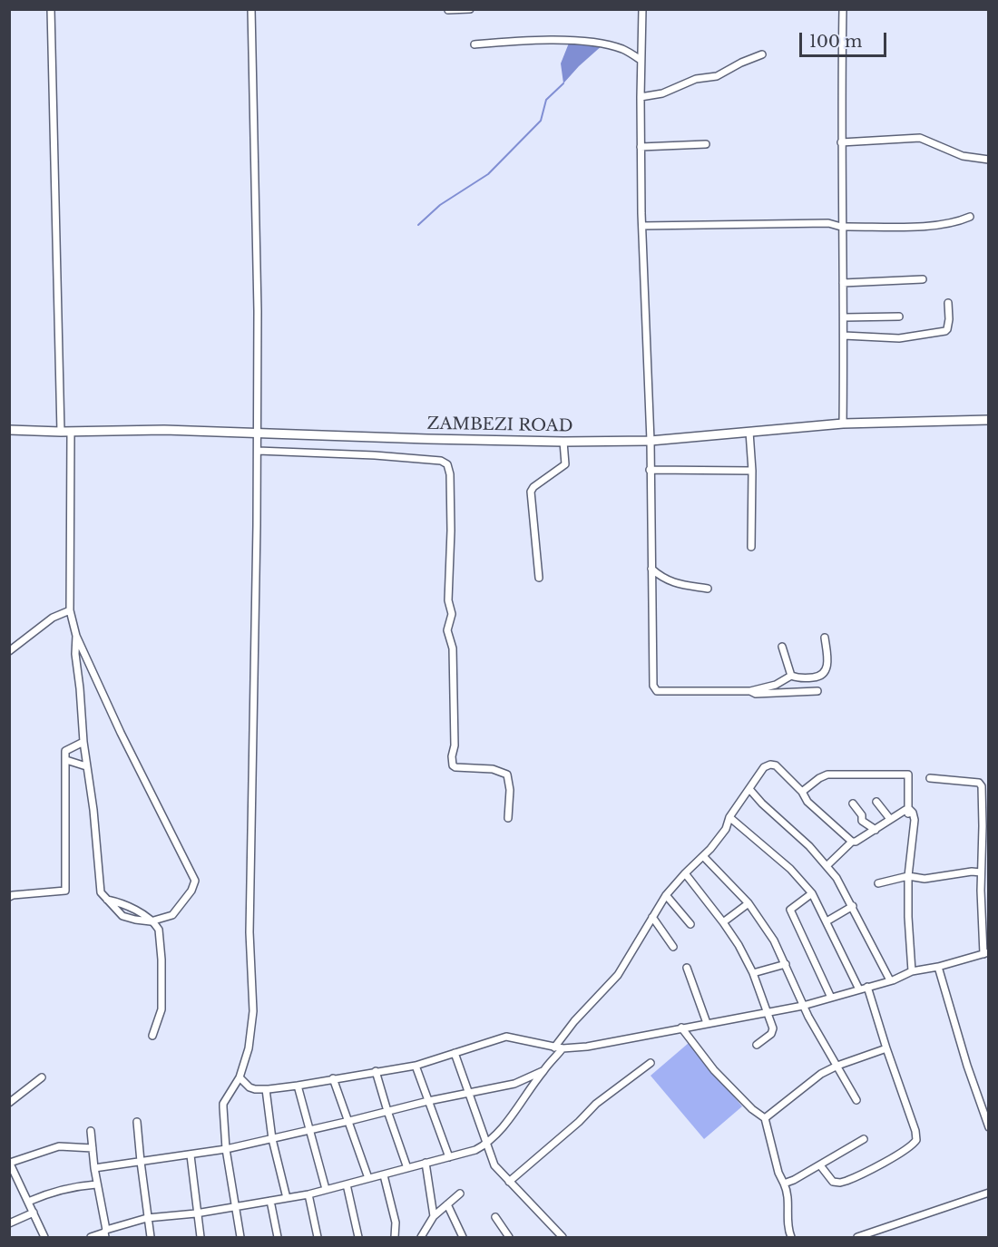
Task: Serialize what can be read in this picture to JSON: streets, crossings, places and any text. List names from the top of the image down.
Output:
{
  "streets": {
    "main road": ["ZAMBEZI ROAD"]
  },
  "scale_bar": "100 m"
}
